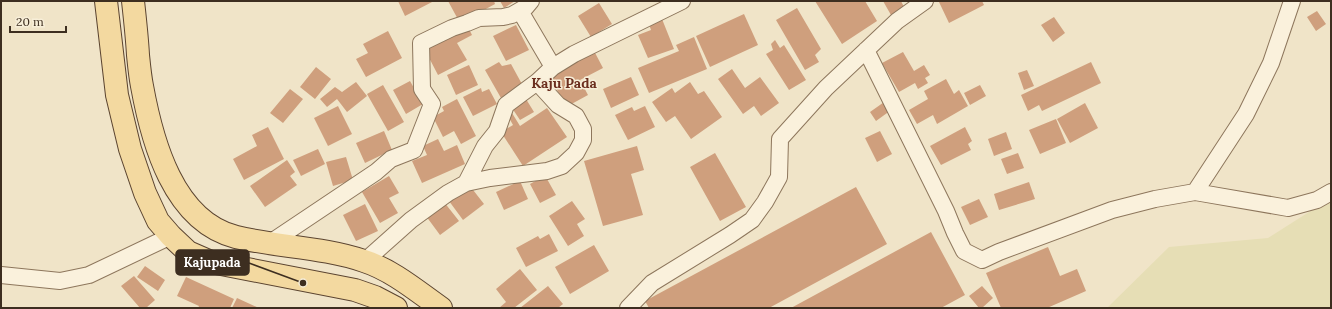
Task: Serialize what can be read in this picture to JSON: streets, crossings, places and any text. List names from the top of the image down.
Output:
{
  "districts": ["Kaju Pada"],
  "places": ["Kajupada"],
  "scale_bar": "20 m"
}
